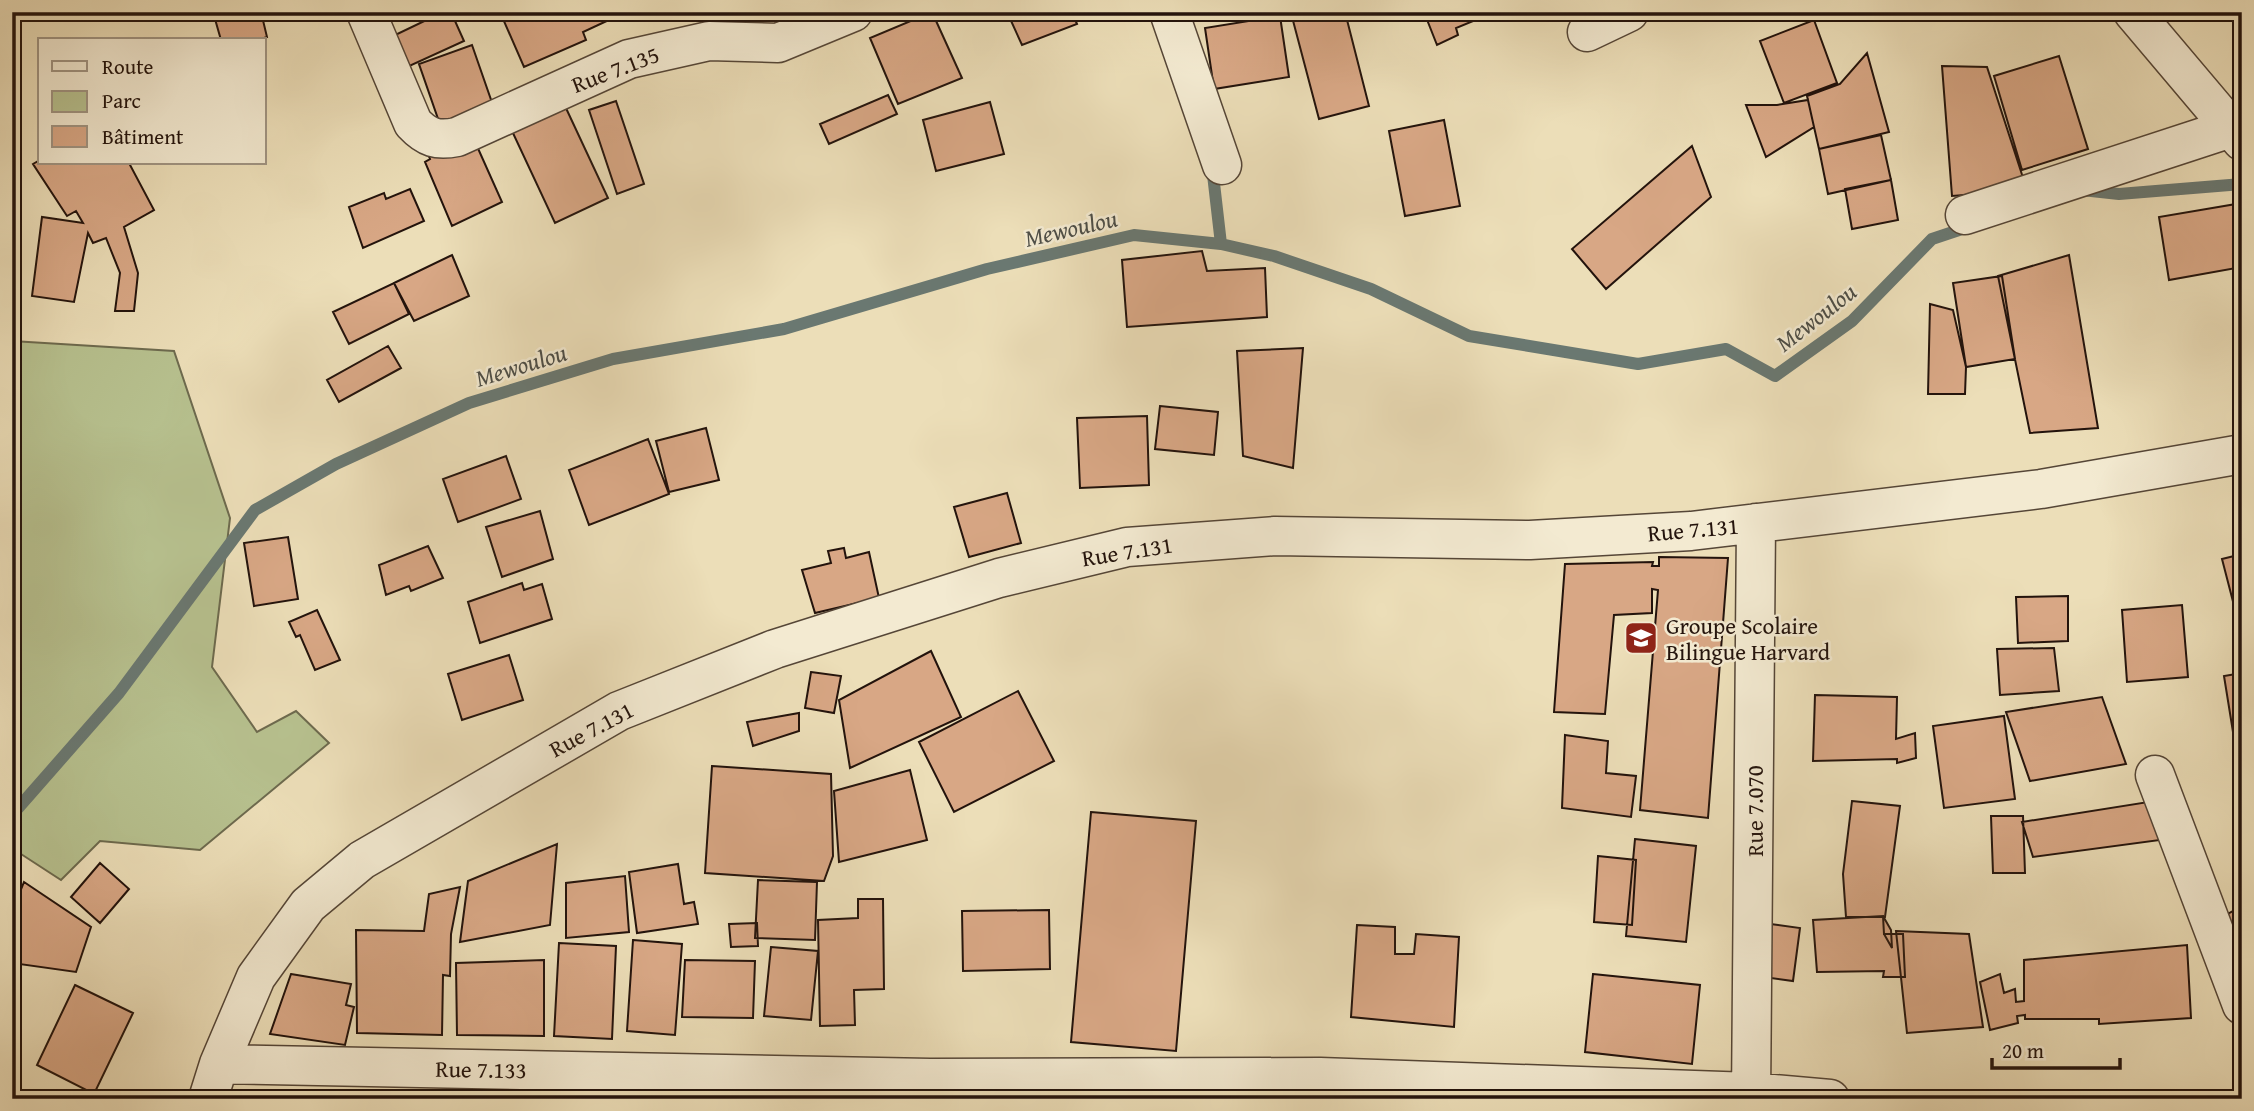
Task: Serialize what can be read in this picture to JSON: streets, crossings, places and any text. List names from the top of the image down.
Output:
{
  "streets": {
    "street": [
      "Rue 7.135",
      "Rue 7.131",
      "Rue 7.070",
      "Rue 7.133"
    ]
  },
  "crossings": [
    ["Rue 7.131", "Rue 7.070"],
    ["Rue 7.131", "Rue 7.133"],
    ["Rue 7.070", "Rue 7.133"]
  ],
  "water": ["Mewoulou"],
  "places": {
    "school or university": ["Groupe Scolaire Bilingue Harvard"]
  },
  "legend": ["Route", "Parc", "Bâtiment"],
  "scale_bar": "20 m"
}
